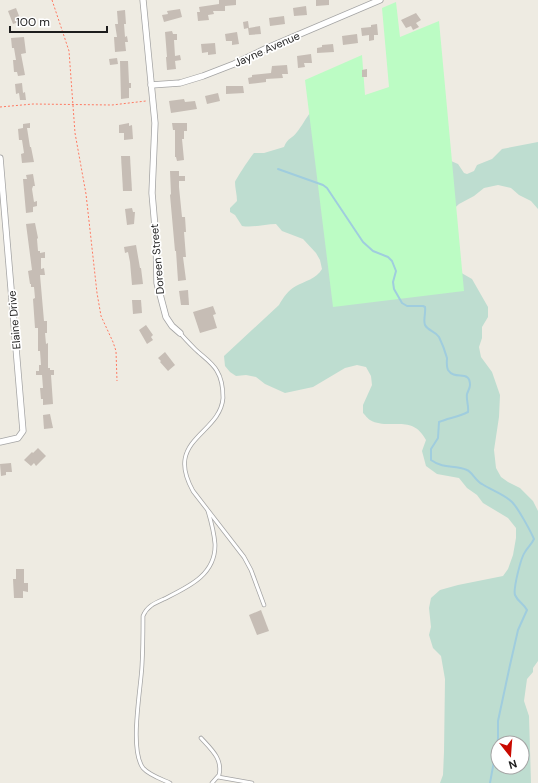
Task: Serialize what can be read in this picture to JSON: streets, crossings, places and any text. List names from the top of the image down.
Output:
{
  "streets": {
    "street": ["Jayne Avenue", "Doreen Street", "Elaine Drive"]
  },
  "crossings": [
    ["Jayne Avenue", "Doreen Street"]
  ],
  "scale_bar": "100 m",
  "north": "bottom"
}
